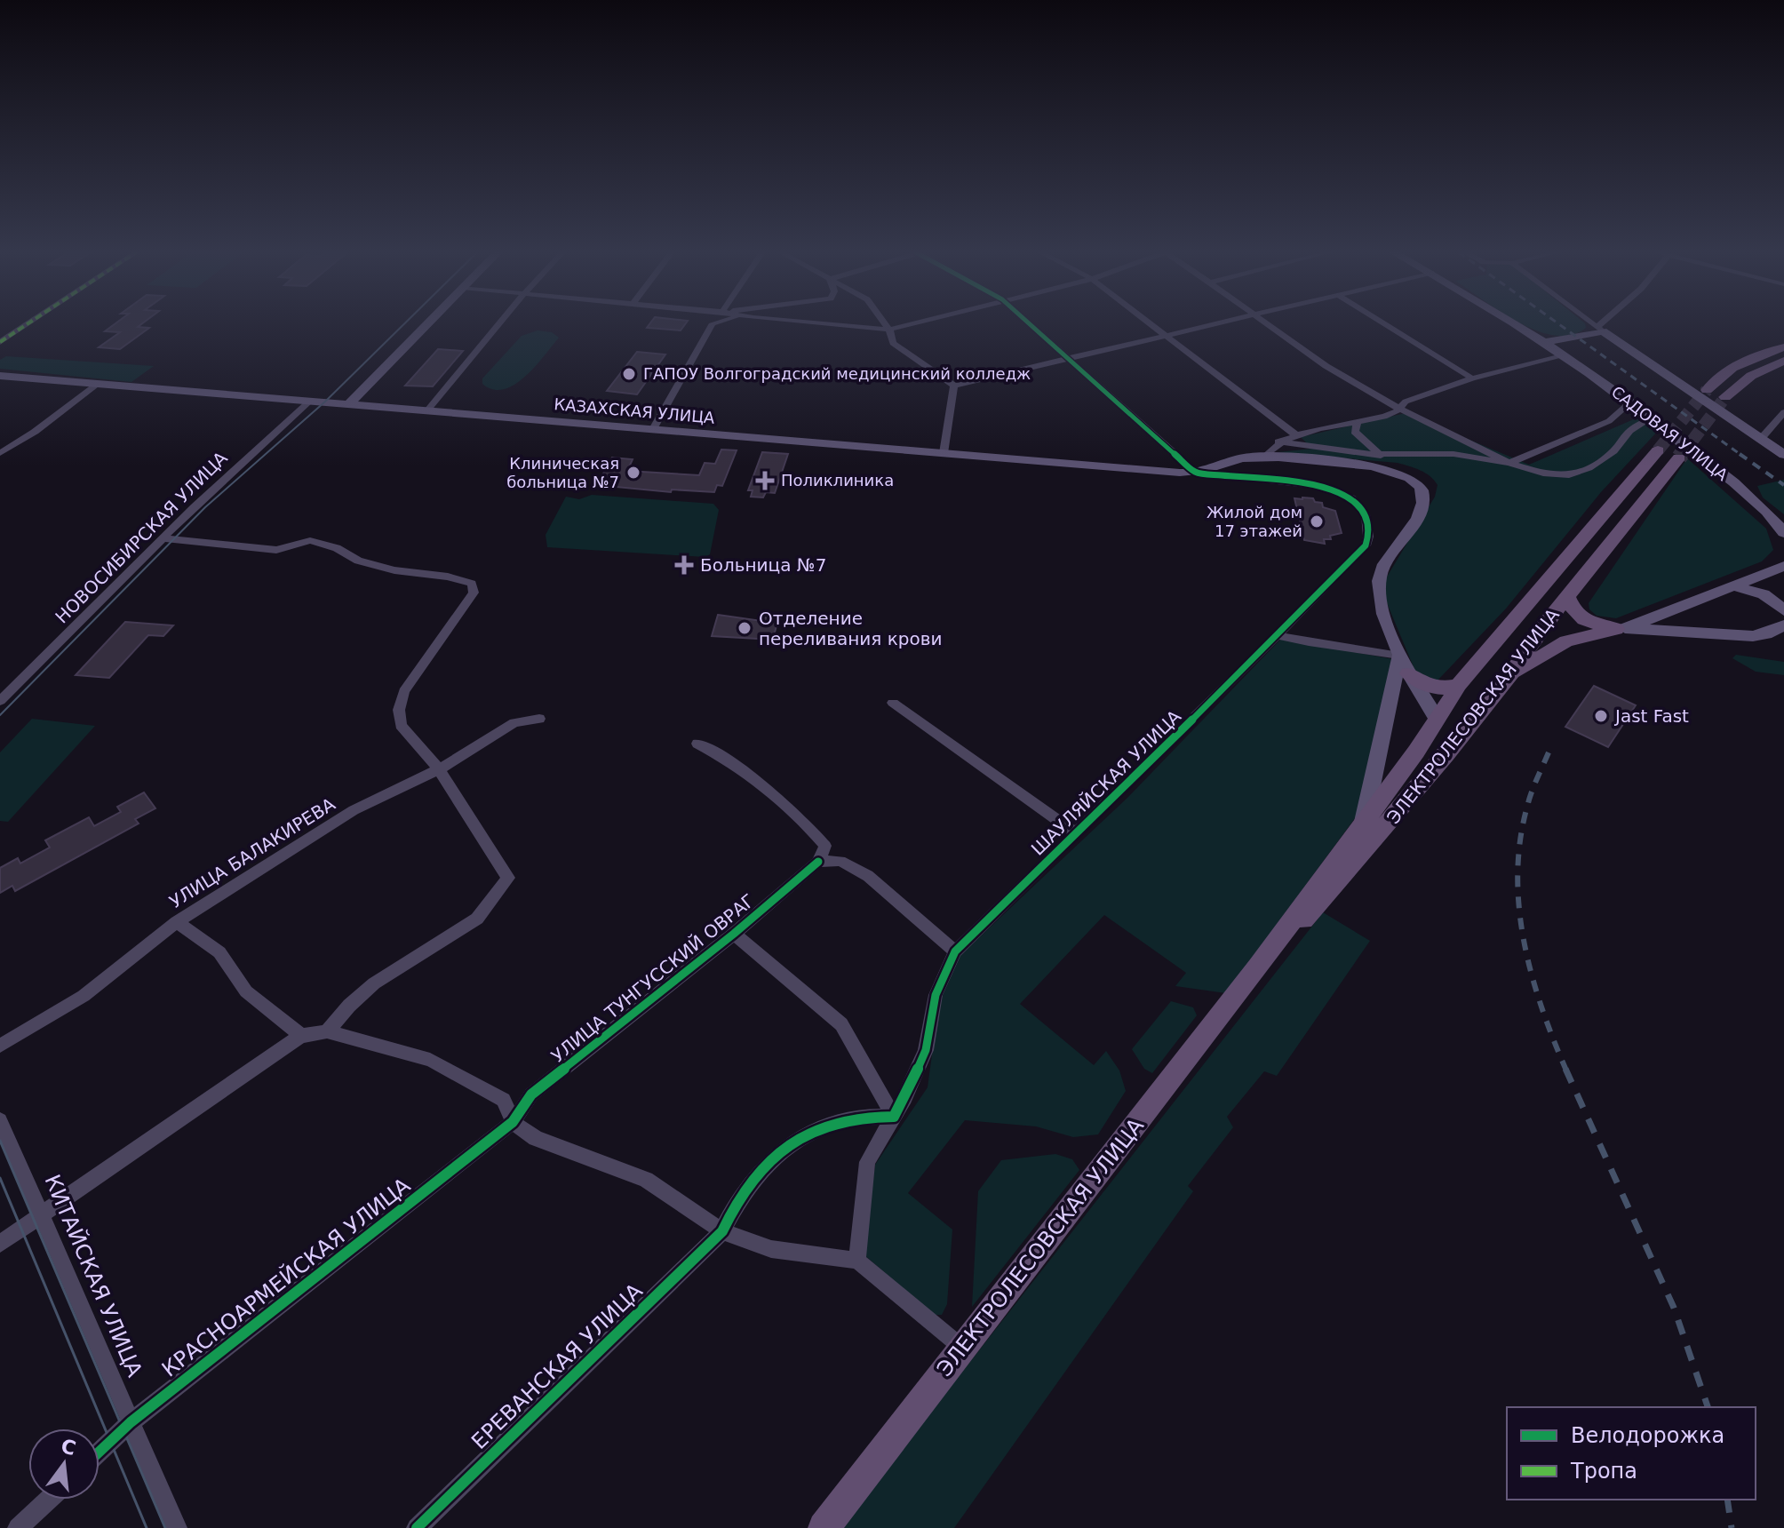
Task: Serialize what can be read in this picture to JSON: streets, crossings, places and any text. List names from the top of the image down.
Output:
{
  "streets": {
    "main road": ["КАЗАХСКАЯ УЛИЦА", "САДОВАЯ УЛИЦА", "ЭЛЕКТРОЛЕСОВСКАЯ УЛИЦА"],
    "street": [
      "НОВОСИБИРСКАЯ УЛИЦА",
      "ШАУЛЯЙСКАЯ УЛИЦА",
      "УЛИЦА БАЛАКИРЕВА",
      "УЛИЦА ТУНГУССКИЙ ОВРАГ",
      "КИТАЙСКАЯ УЛИЦА",
      "КРАСНОАРМЕЙСКАЯ УЛИЦА",
      "ЕРЕВАНСКАЯ УЛИЦА"
    ]
  },
  "crossings": [
    ["КАЗАХСКАЯ УЛИЦА", "НОВОСИБИРСКАЯ УЛИЦА"],
    ["КАЗАХСКАЯ УЛИЦА", "ШАУЛЯЙСКАЯ УЛИЦА"],
    ["УЛИЦА ТУНГУССКИЙ ОВРАГ", "КРАСНОАРМЕЙСКАЯ УЛИЦА"],
    ["КИТАЙСКАЯ УЛИЦА", "КРАСНОАРМЕЙСКАЯ УЛИЦА"]
  ],
  "places": {
    "other": [
      "ГАПОУ Волгоградский медицинский колледж",
      "Клиническая больница №7",
      "Жилой дом 17 этажей",
      "Отделение переливания крови",
      "Jast Fast"
    ],
    "health": ["Поликлиника", "Больница №7"]
  },
  "legend": ["Велодорожка", "Тропа"],
  "north": "top"
}
